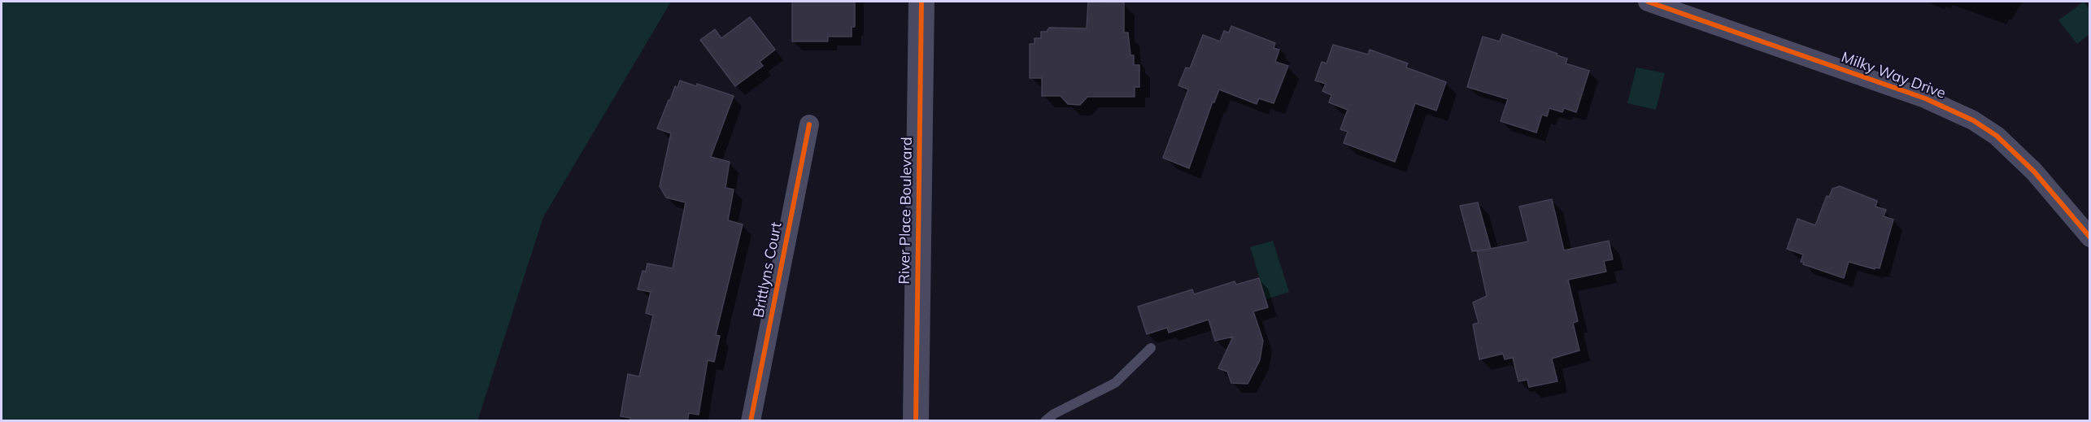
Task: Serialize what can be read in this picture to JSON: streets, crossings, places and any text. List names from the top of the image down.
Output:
{
  "streets": {
    "street": ["Milky Way Drive", "River Place Boulevard", "Brittlyns Court"]
  }
}
